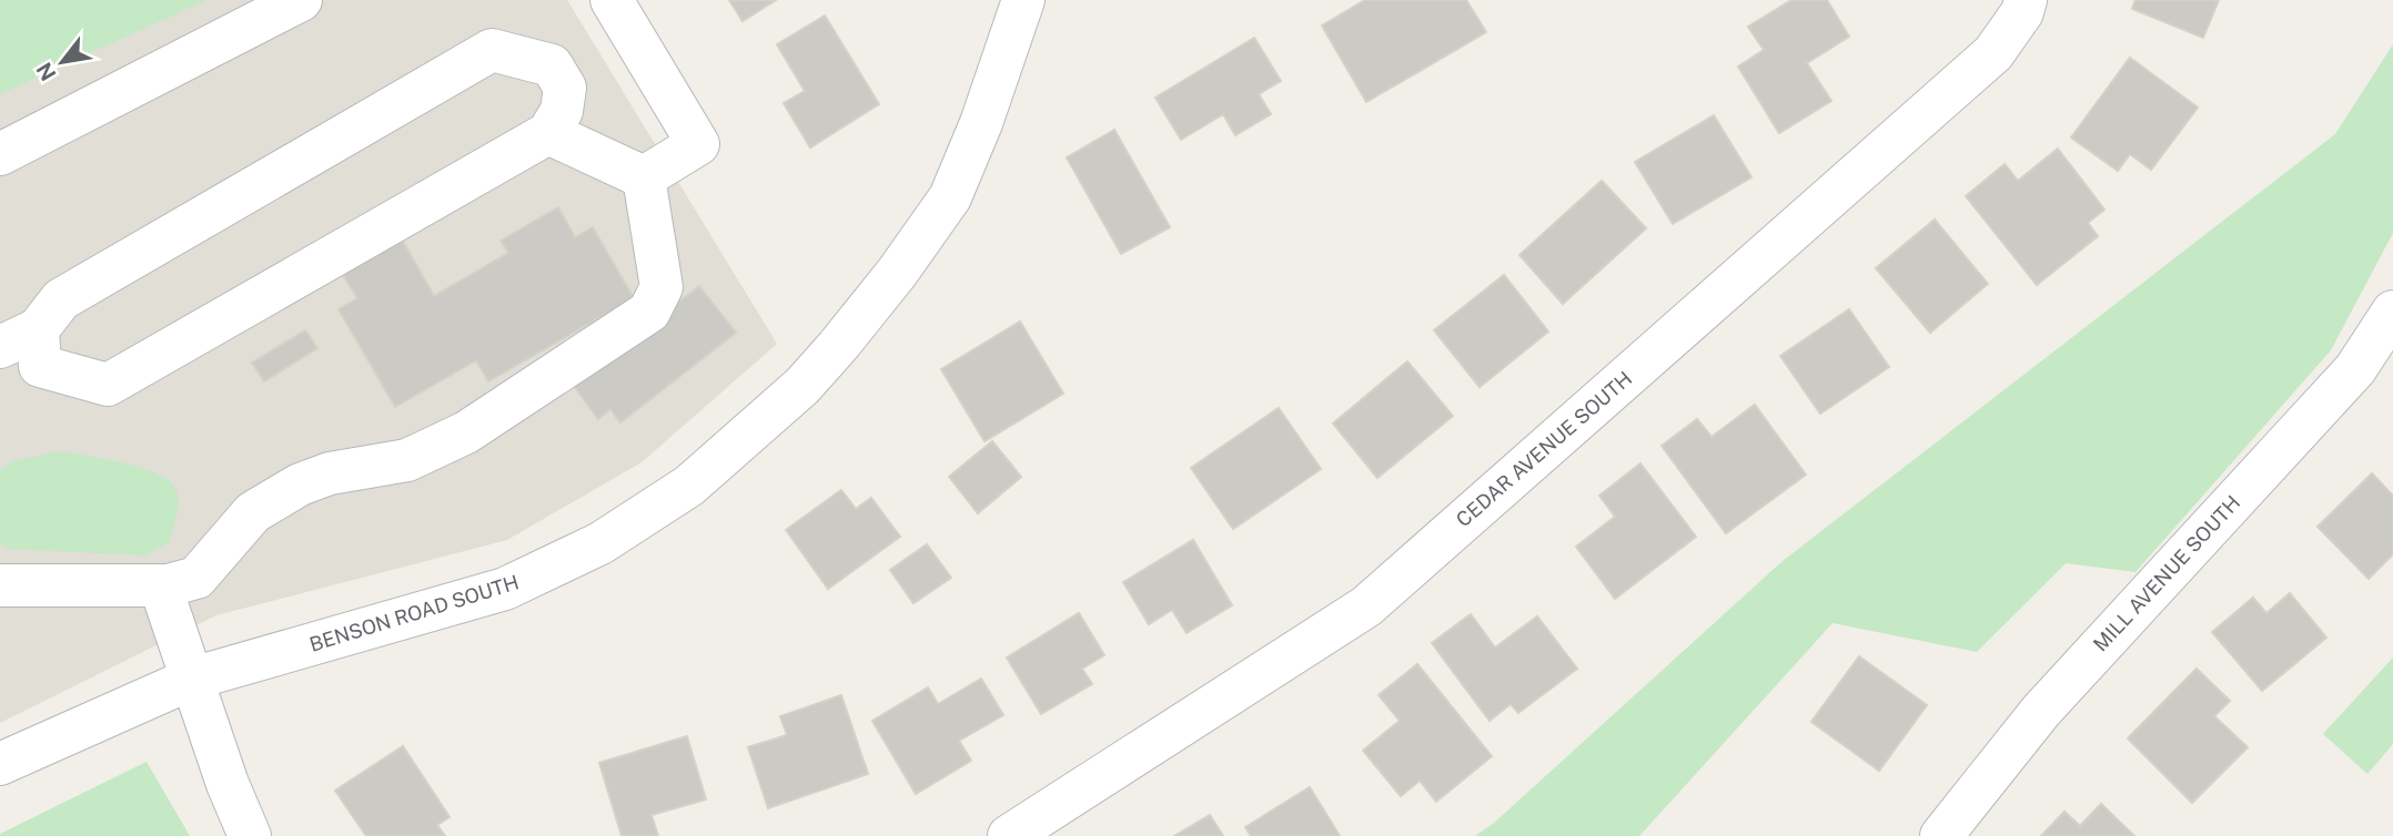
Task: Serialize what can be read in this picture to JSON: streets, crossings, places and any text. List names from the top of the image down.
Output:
{
  "streets": {
    "street": ["CEDAR AVENUE SOUTH", "MILL AVENUE SOUTH", "BENSON ROAD SOUTH"]
  },
  "north": "bottom left"
}
